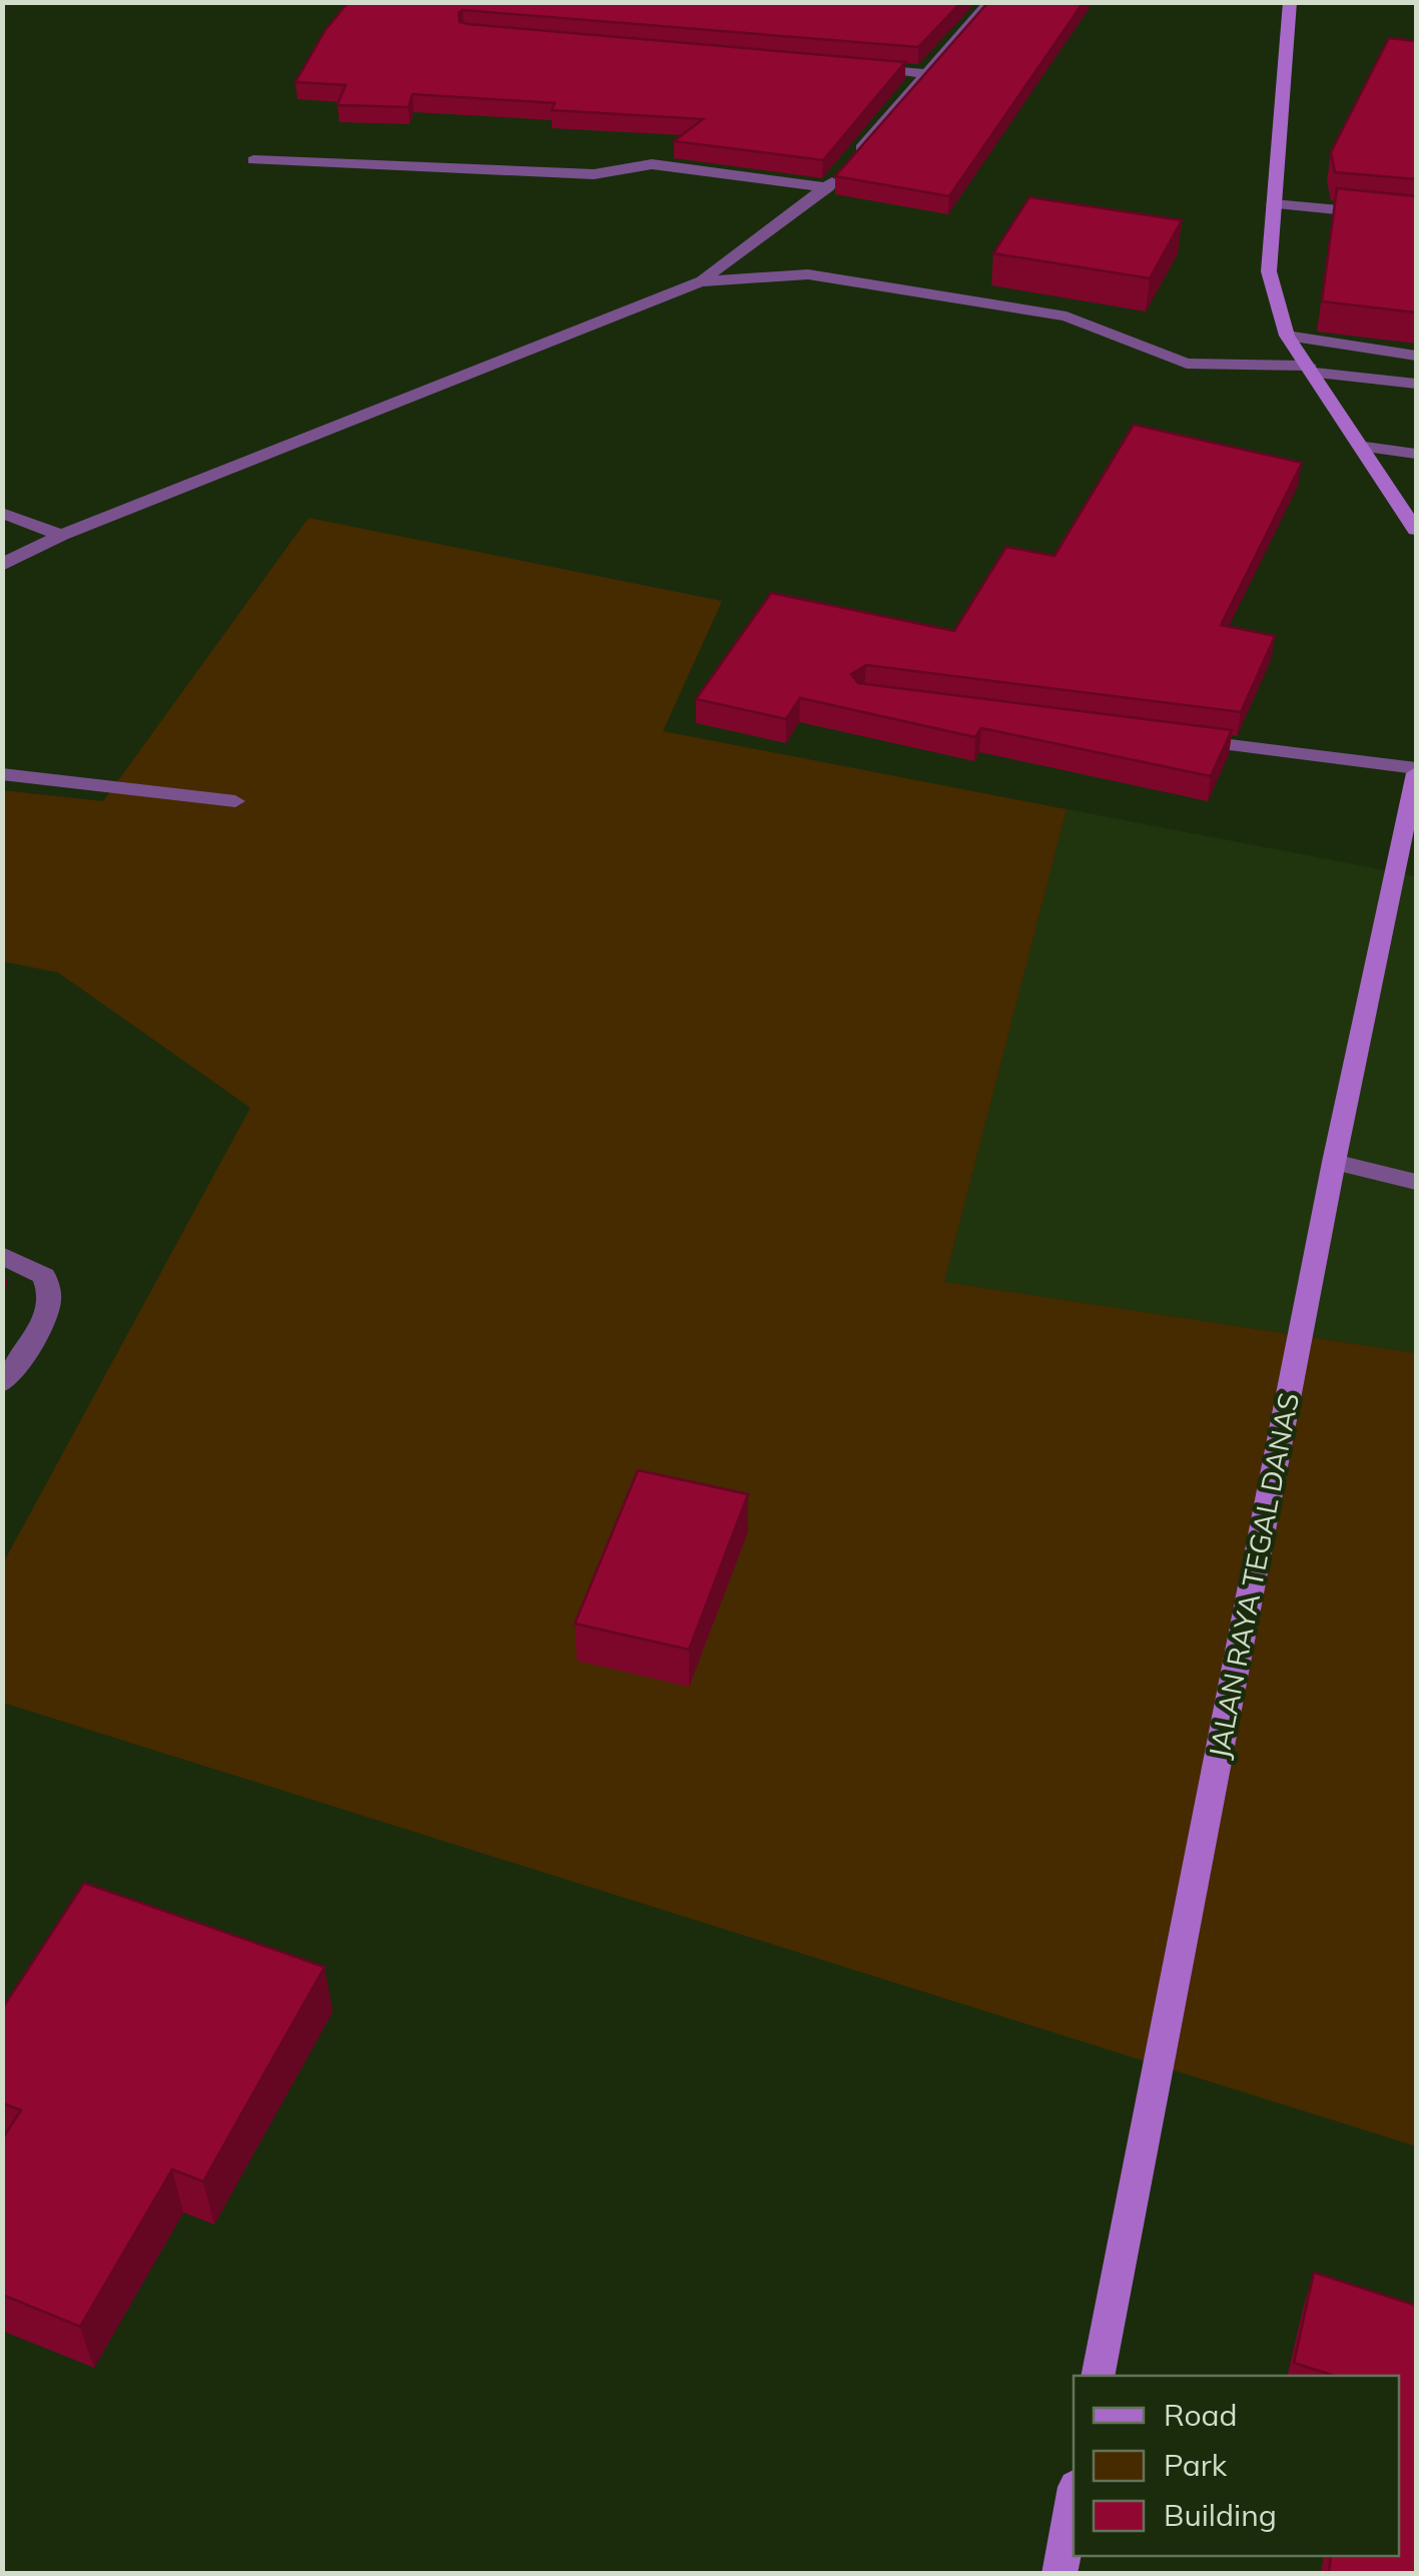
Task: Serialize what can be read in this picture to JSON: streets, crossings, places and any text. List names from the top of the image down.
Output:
{
  "streets": {
    "street": ["JALAN RAYA TEGAL DANAS"]
  },
  "legend": ["Road", "Park", "Building"]
}
